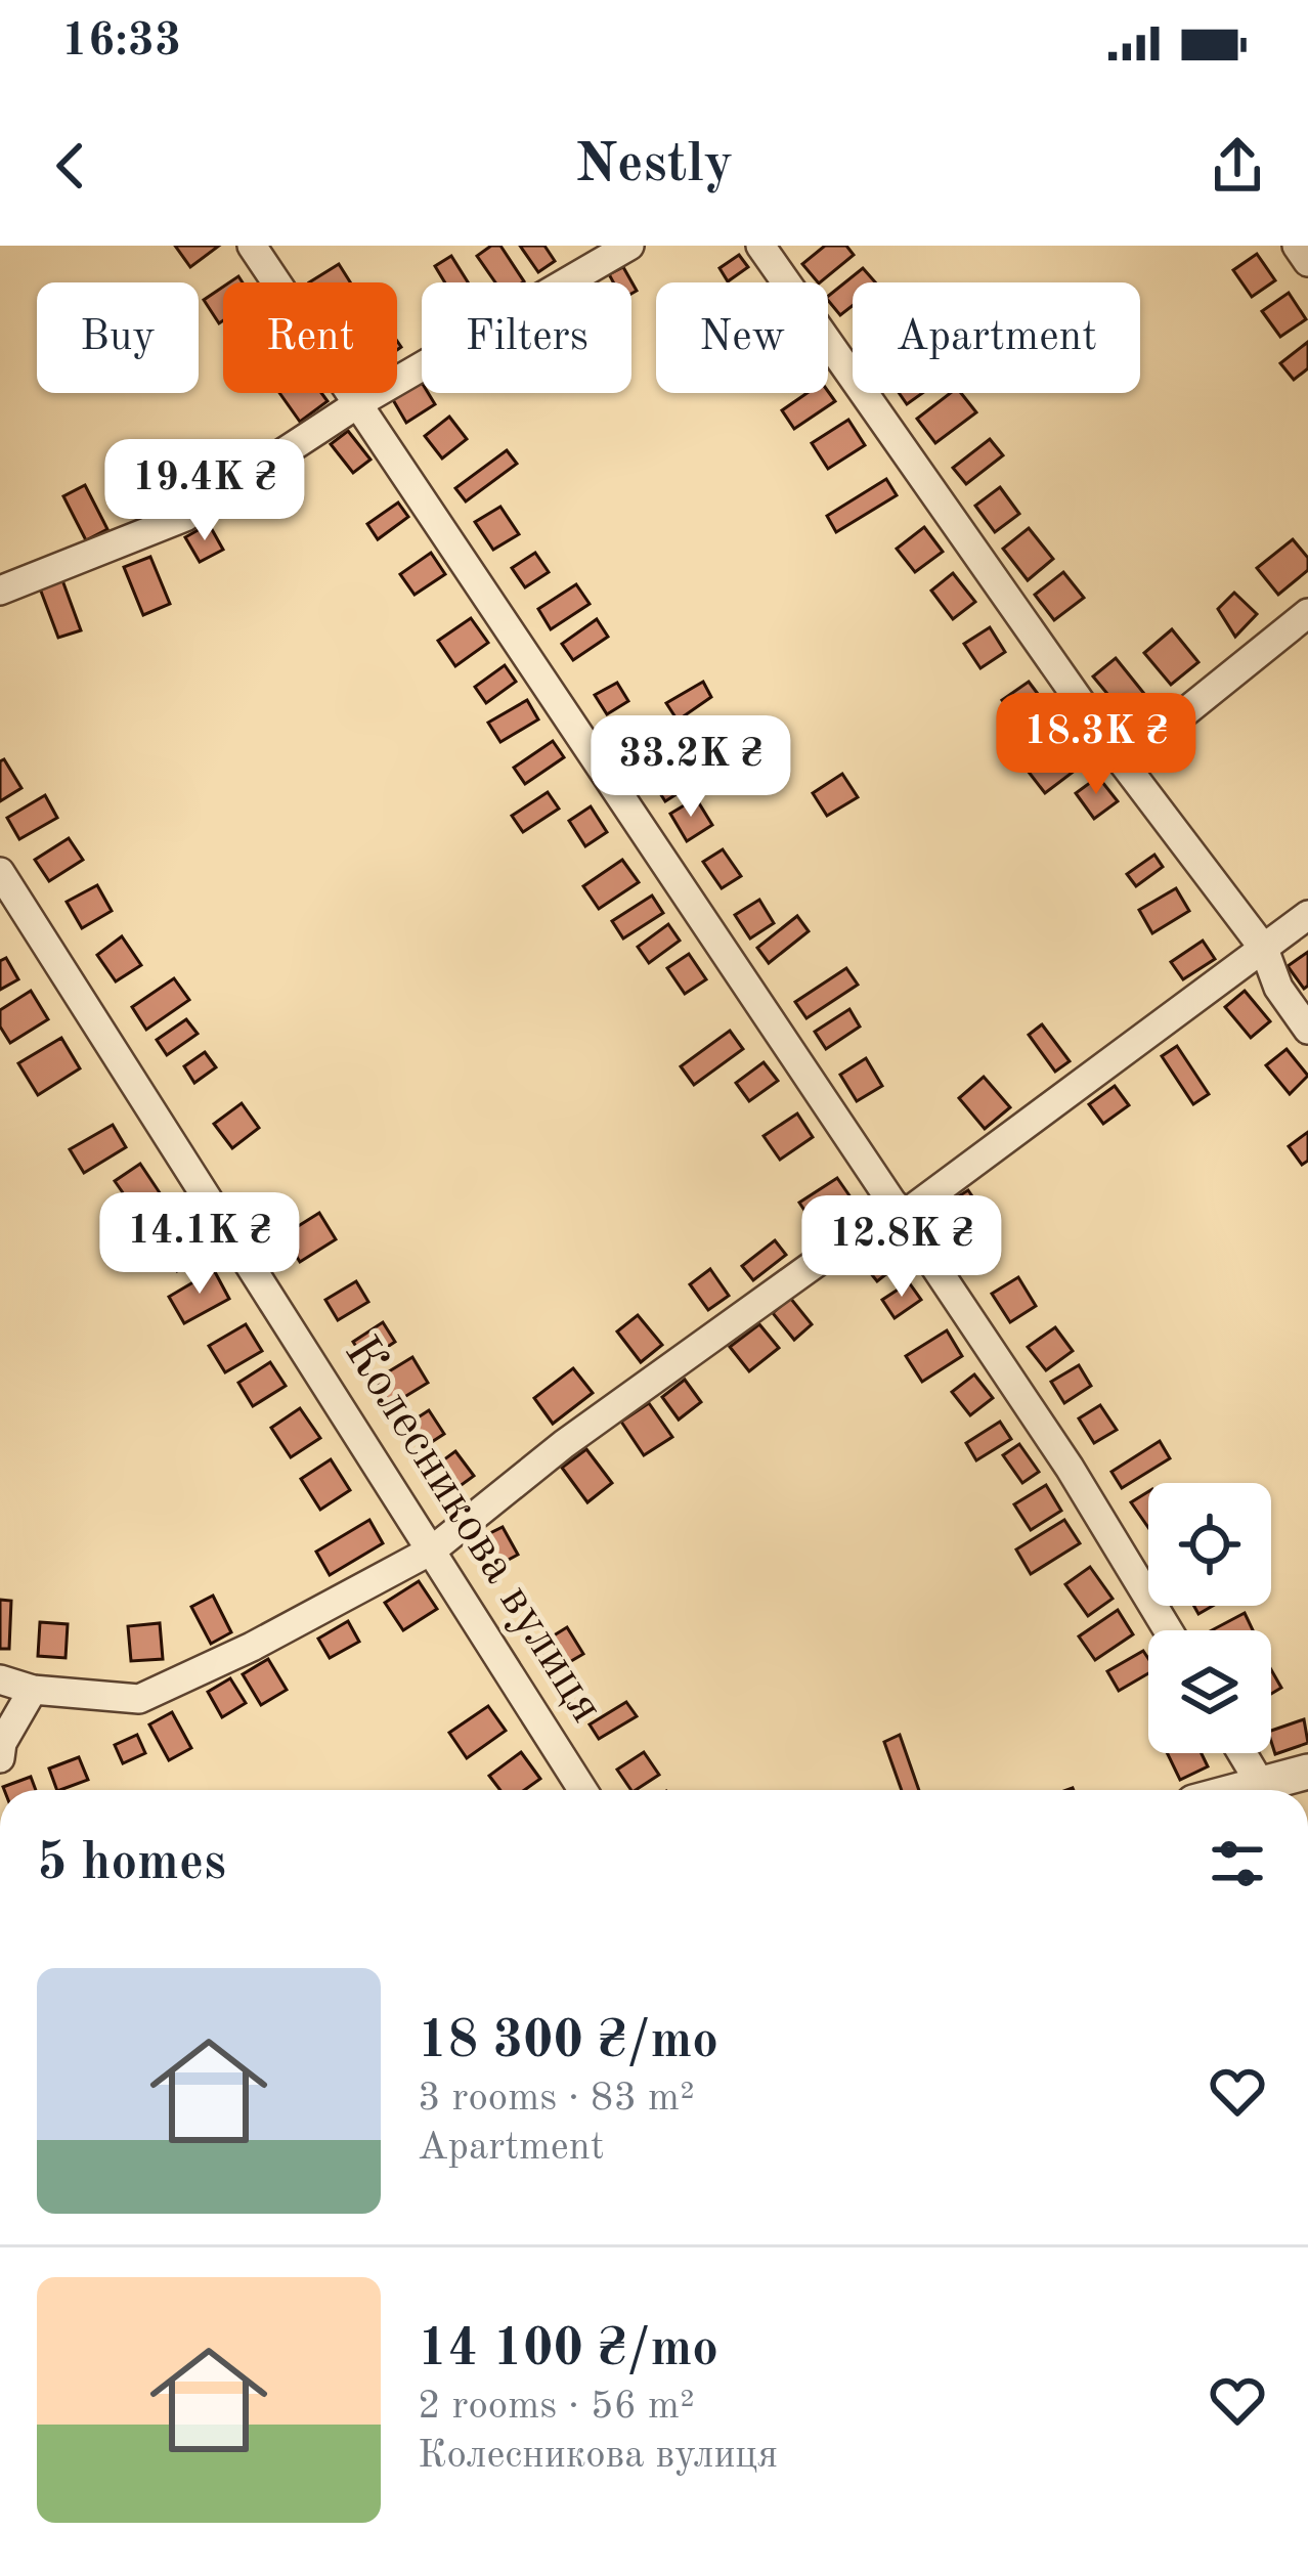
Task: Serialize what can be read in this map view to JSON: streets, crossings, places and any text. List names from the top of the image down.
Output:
{
  "streets": {
    "street": ["Колесникова вулиця"]
  },
  "page": {
    "status": "16:33",
    "header": "Nestly",
    "chip": [
      "Buy",
      "Rent",
      "Filters",
      "New",
      "Apartment"
    ],
    "price": [
      "19.4K ₴",
      "18.3K ₴",
      "33.2K ₴",
      "14.1K ₴",
      "12.8K ₴"
    ],
    "heading": "5 homes",
    "list": [
      {
        "name": "18 300 ₴/mo",
        "note": "3 rooms · 83 m² · Apartment"
      },
      {
        "name": "14 100 ₴/mo",
        "note": "2 rooms · 56 m² · Колесникова вулиця"
      }
    ]
  }
}
